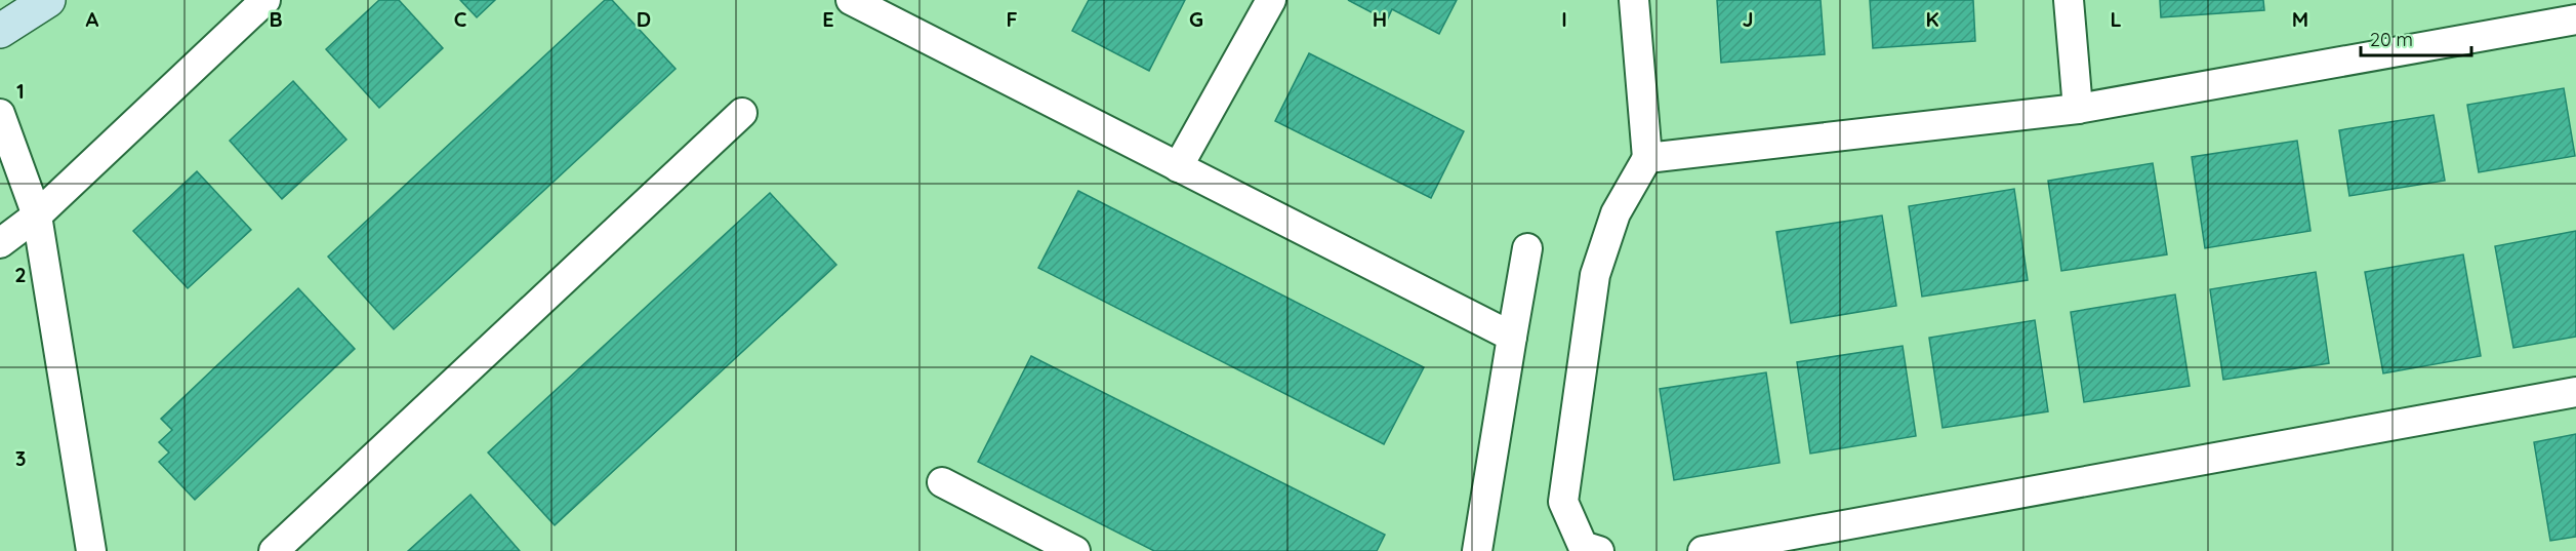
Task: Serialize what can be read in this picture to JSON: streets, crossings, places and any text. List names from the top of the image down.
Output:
{
  "scale_bar": "20 m",
  "grid": {
    "columns": [
      "A",
      "B",
      "C",
      "D",
      "E",
      "F",
      "G",
      "H",
      "I",
      "J",
      "K",
      "L",
      "M"
    ],
    "rows": ["1", "2", "3"]
  }
}
